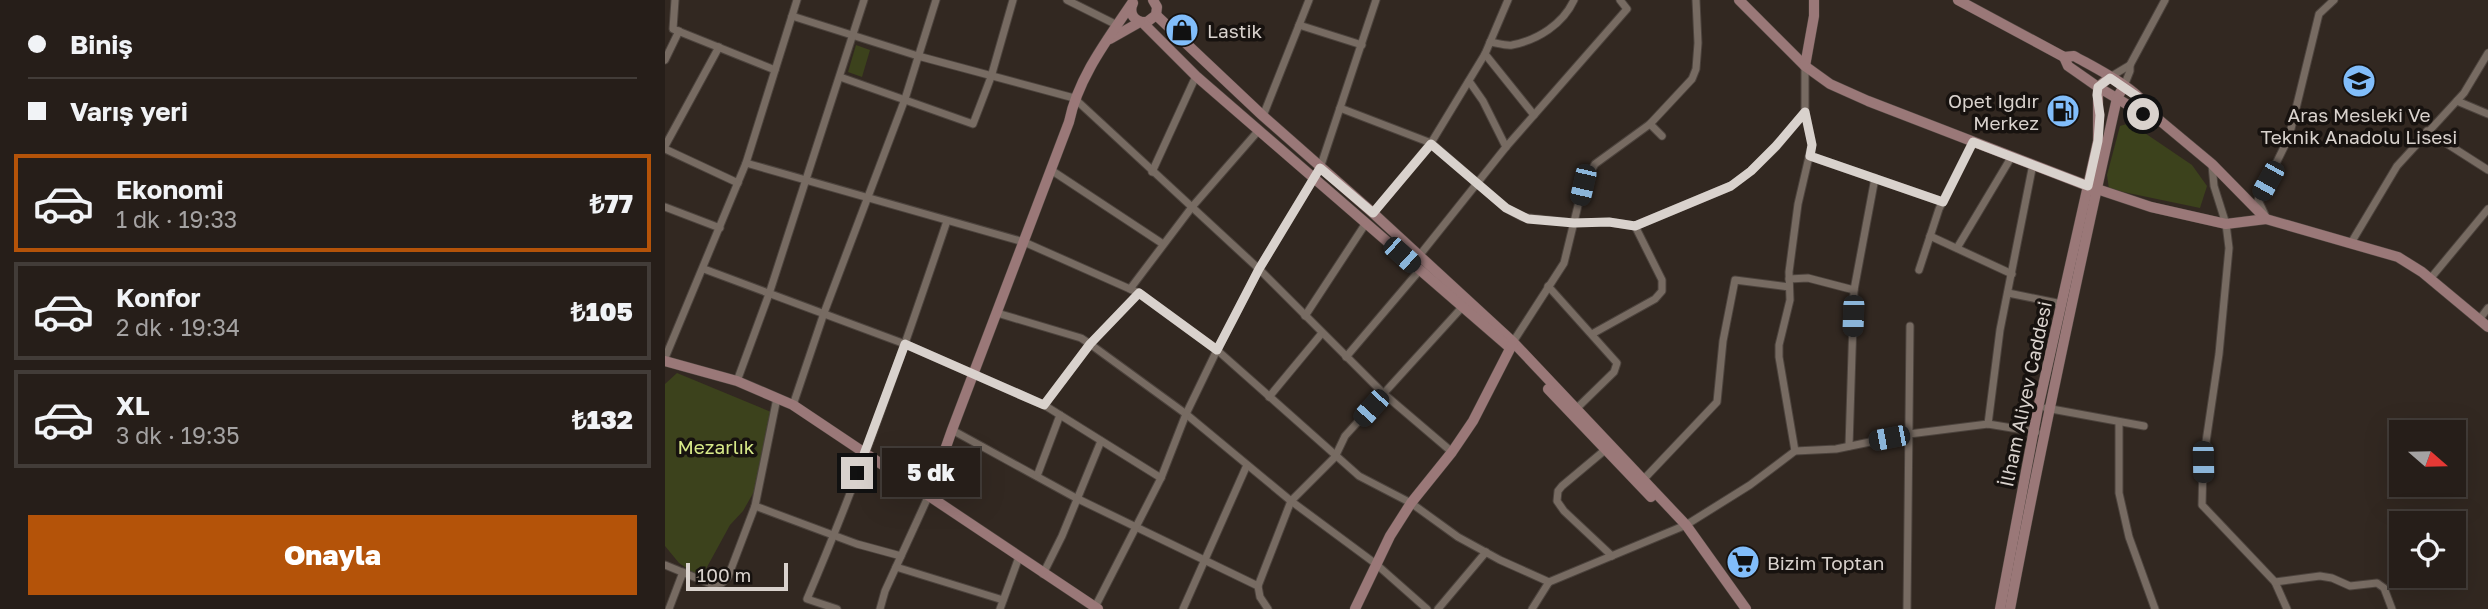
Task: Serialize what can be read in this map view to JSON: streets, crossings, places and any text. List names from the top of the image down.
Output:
{
  "streets": {
    "street": ["İlham Aliyev Caddesi"]
  },
  "parks": ["Mezarlık"],
  "places": {
    "shop": ["Lastik"],
    "school or university": ["Aras Mesleki Ve Teknik Anadolu Lisesi"],
    "fuel station": ["Opet Iğdır Merkez"],
    "supermarket": ["Bizim Toptan"]
  },
  "scale_bar": "100 m",
  "north": "right",
  "page": {
    "banner": ["Biniş", "Varış yeri"],
    "list": [
      {
        "name": "Ekonomi",
        "note": "1 dk · 19:33",
        "value": "₺77"
      },
      {
        "name": "Konfor",
        "note": "2 dk · 19:34",
        "value": "₺105"
      },
      {
        "name": "XL",
        "note": "3 dk · 19:35",
        "value": "₺132"
      }
    ],
    "bubble": "5 dk",
    "buttons": "Onayla",
    "scale": "100 m"
  }
}
